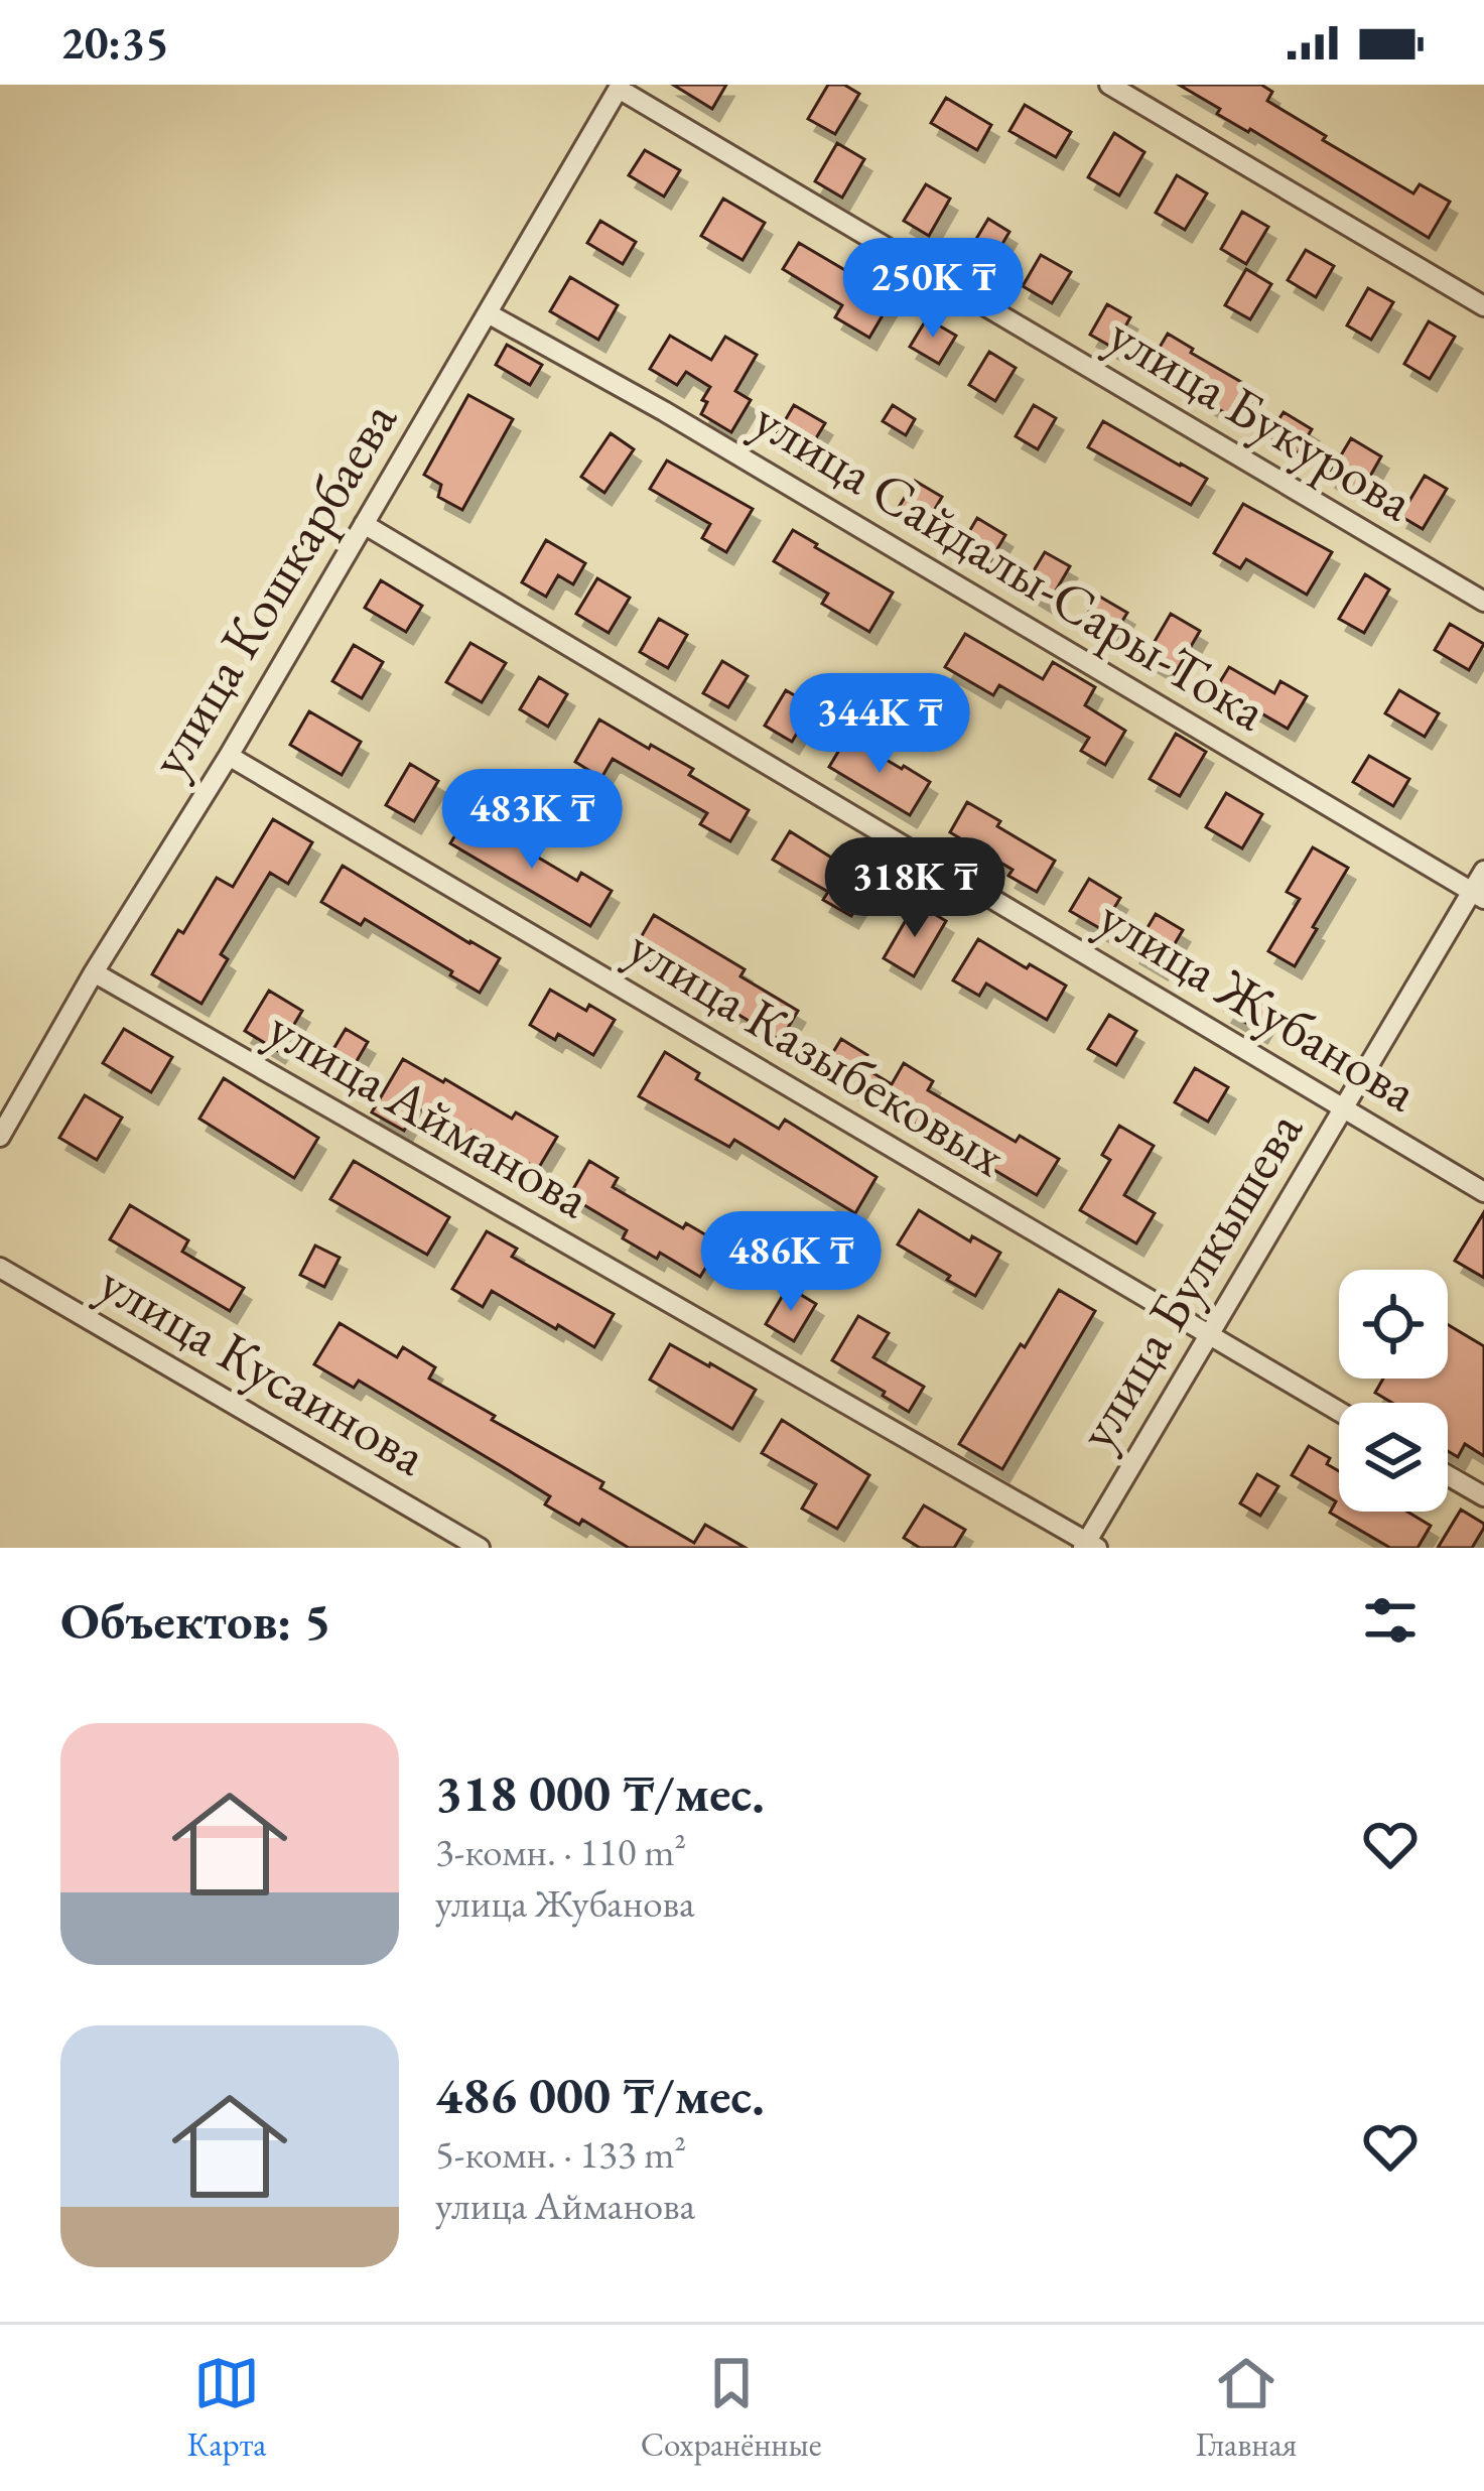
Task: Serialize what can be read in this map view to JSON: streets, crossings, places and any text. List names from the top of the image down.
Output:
{
  "streets": {
    "street": [
      "улица Букурова",
      "улица Сайдалы-Сары-Тока",
      "улица Кошкарбаева",
      "улица Жубанова",
      "улица Казыбековых",
      "улица Айманова",
      "улица Булкышева",
      "улица Кусаинова"
    ]
  },
  "crossings": [
    ["улица Букурова", "улица Кошкарбаева"],
    ["улица Сайдалы-Сары-Тока", "улица Кошкарбаева"],
    ["улица Сайдалы-Сары-Тока", "улица Булкышева"],
    ["улица Кошкарбаева", "улица Жубанова"],
    ["улица Кошкарбаева", "улица Казыбековых"],
    ["улица Кошкарбаева", "улица Айманова"],
    ["улица Жубанова", "улица Булкышева"],
    ["улица Казыбековых", "улица Булкышева"],
    ["улица Айманова", "улица Булкышева"]
  ],
  "page": {
    "status": "20:35",
    "price": [
      "250K ₸",
      "344K ₸",
      "483K ₸",
      "318K ₸",
      "486K ₸"
    ],
    "heading": "Объектов: 5",
    "list": [
      {
        "name": "318 000 ₸/мес.",
        "note": "3-комн. · 110 m² · улица Жубанова"
      },
      {
        "name": "486 000 ₸/мес.",
        "note": "5-комн. · 133 m² · улица Айманова"
      }
    ],
    "tabs": ["Карта", "Сохранённые", "Главная"]
  }
}
